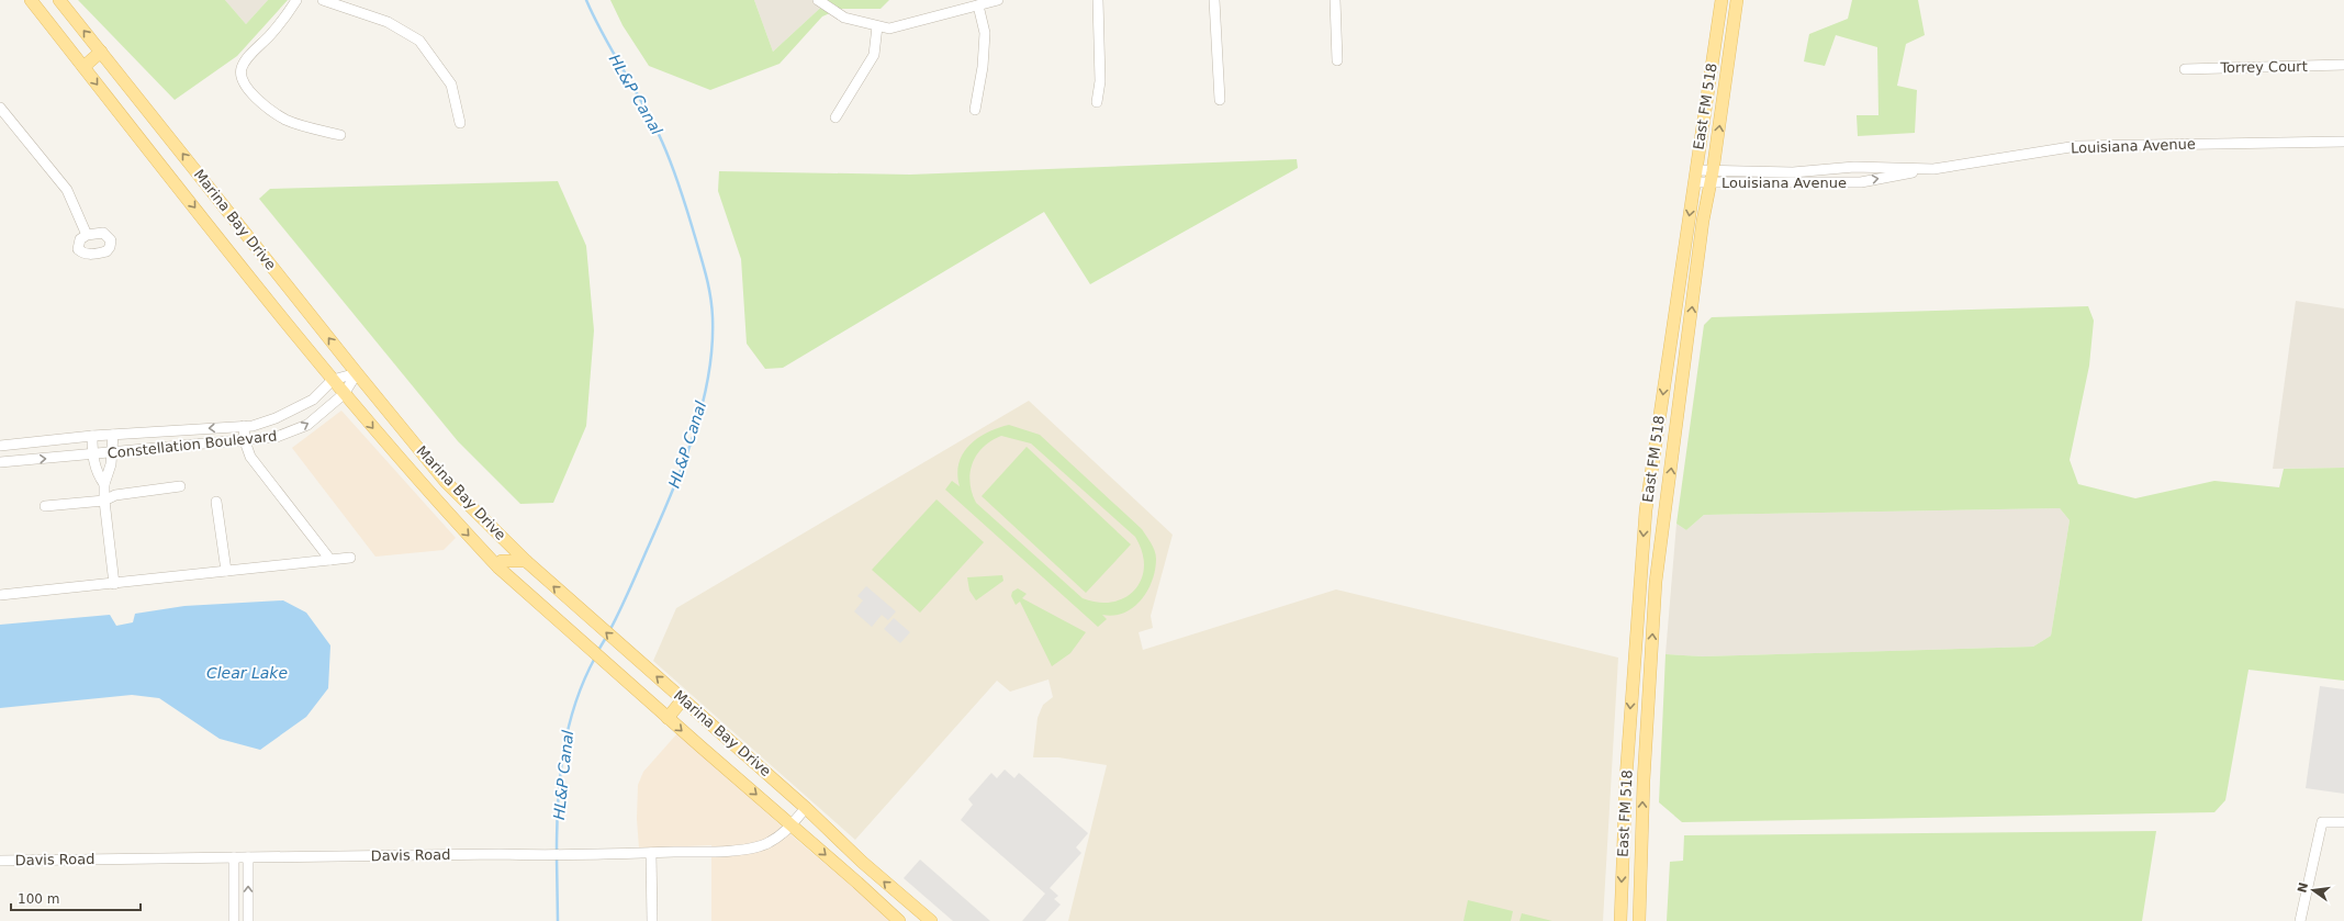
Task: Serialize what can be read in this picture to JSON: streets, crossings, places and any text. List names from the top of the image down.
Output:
{
  "streets": {
    "main road": ["East FM 518", "Marina Bay Drive"],
    "street": [
      "Torrey Court",
      "Louisiana Avenue",
      "Constellation Boulevard",
      "Davis Road"
    ]
  },
  "crossings": [
    ["East FM 518", "Louisiana Avenue"],
    ["Marina Bay Drive", "Constellation Boulevard"],
    ["Marina Bay Drive", "Davis Road"]
  ],
  "water": ["HL&P Canal", "Clear Lake"],
  "scale_bar": "100 m",
  "north": "left"
}
